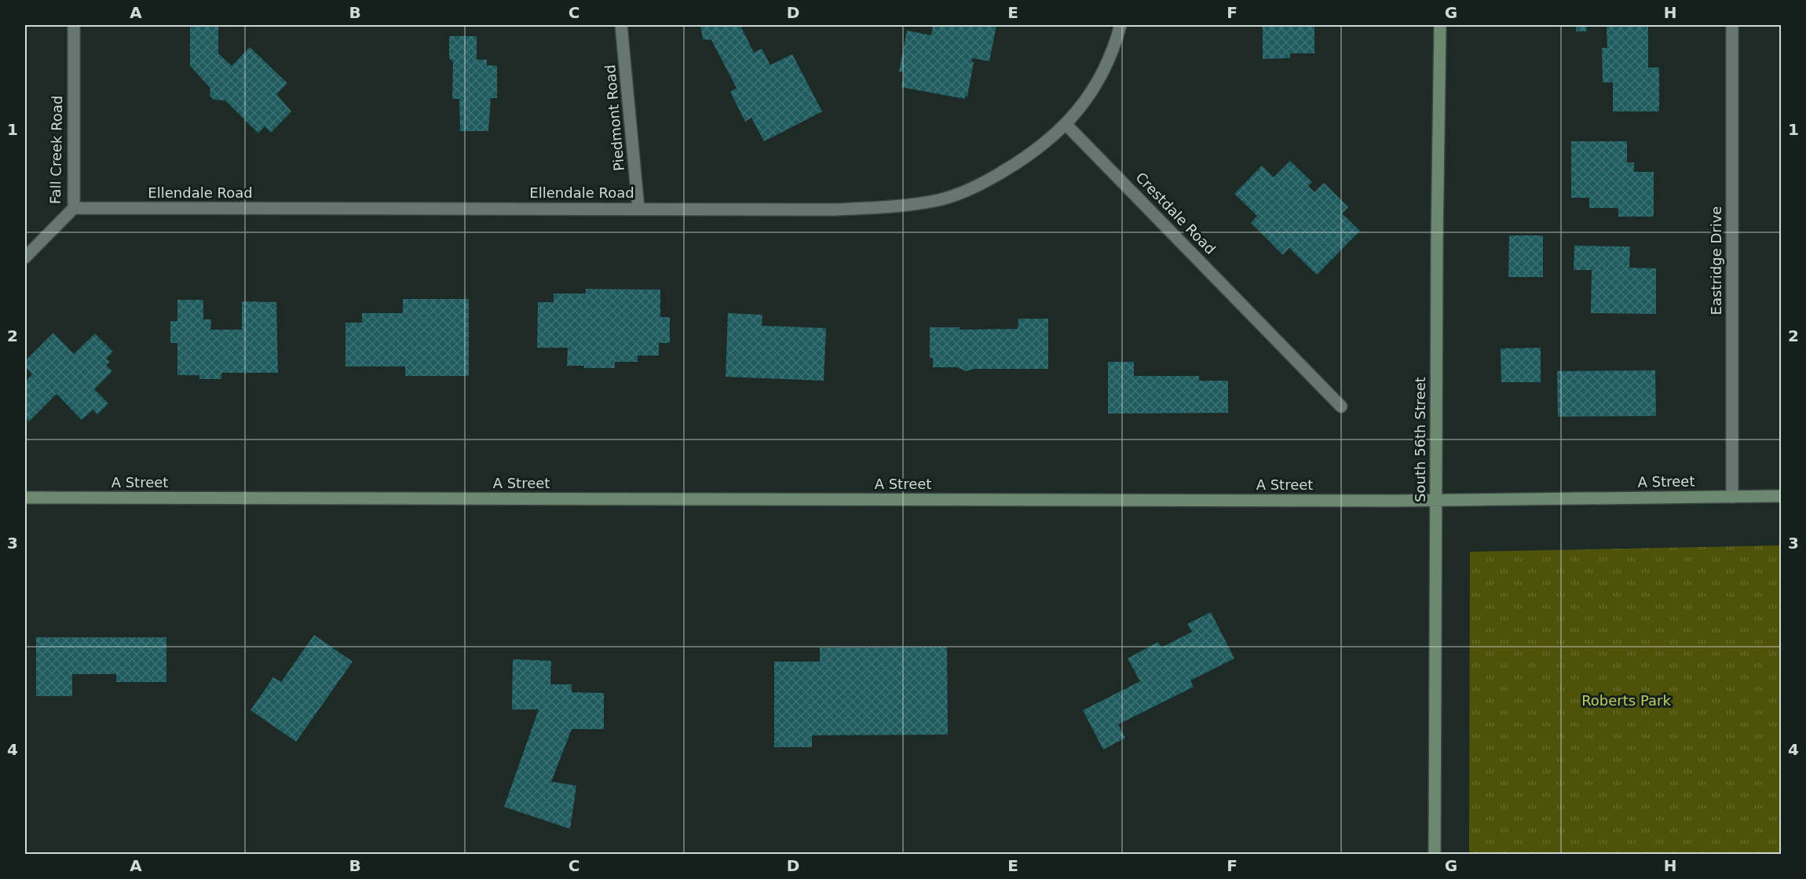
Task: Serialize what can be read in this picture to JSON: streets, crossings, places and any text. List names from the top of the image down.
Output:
{
  "streets": {
    "main road": ["South 56th Street", "A Street"],
    "street": [
      "Piedmont Road",
      "Fall Creek Road",
      "Ellendale Road",
      "Crestdale Road",
      "Eastridge Drive"
    ]
  },
  "crossings": [
    ["Piedmont Road", "Ellendale Road"],
    ["Fall Creek Road", "Ellendale Road"],
    ["Ellendale Road", "Crestdale Road"],
    ["Eastridge Drive", "A Street"],
    ["South 56th Street", "A Street"]
  ],
  "parks": ["Roberts Park"],
  "grid": {
    "columns": [
      "A",
      "B",
      "C",
      "D",
      "E",
      "F",
      "G",
      "H"
    ],
    "rows": [
      "1",
      "2",
      "3",
      "4"
    ]
  }
}
